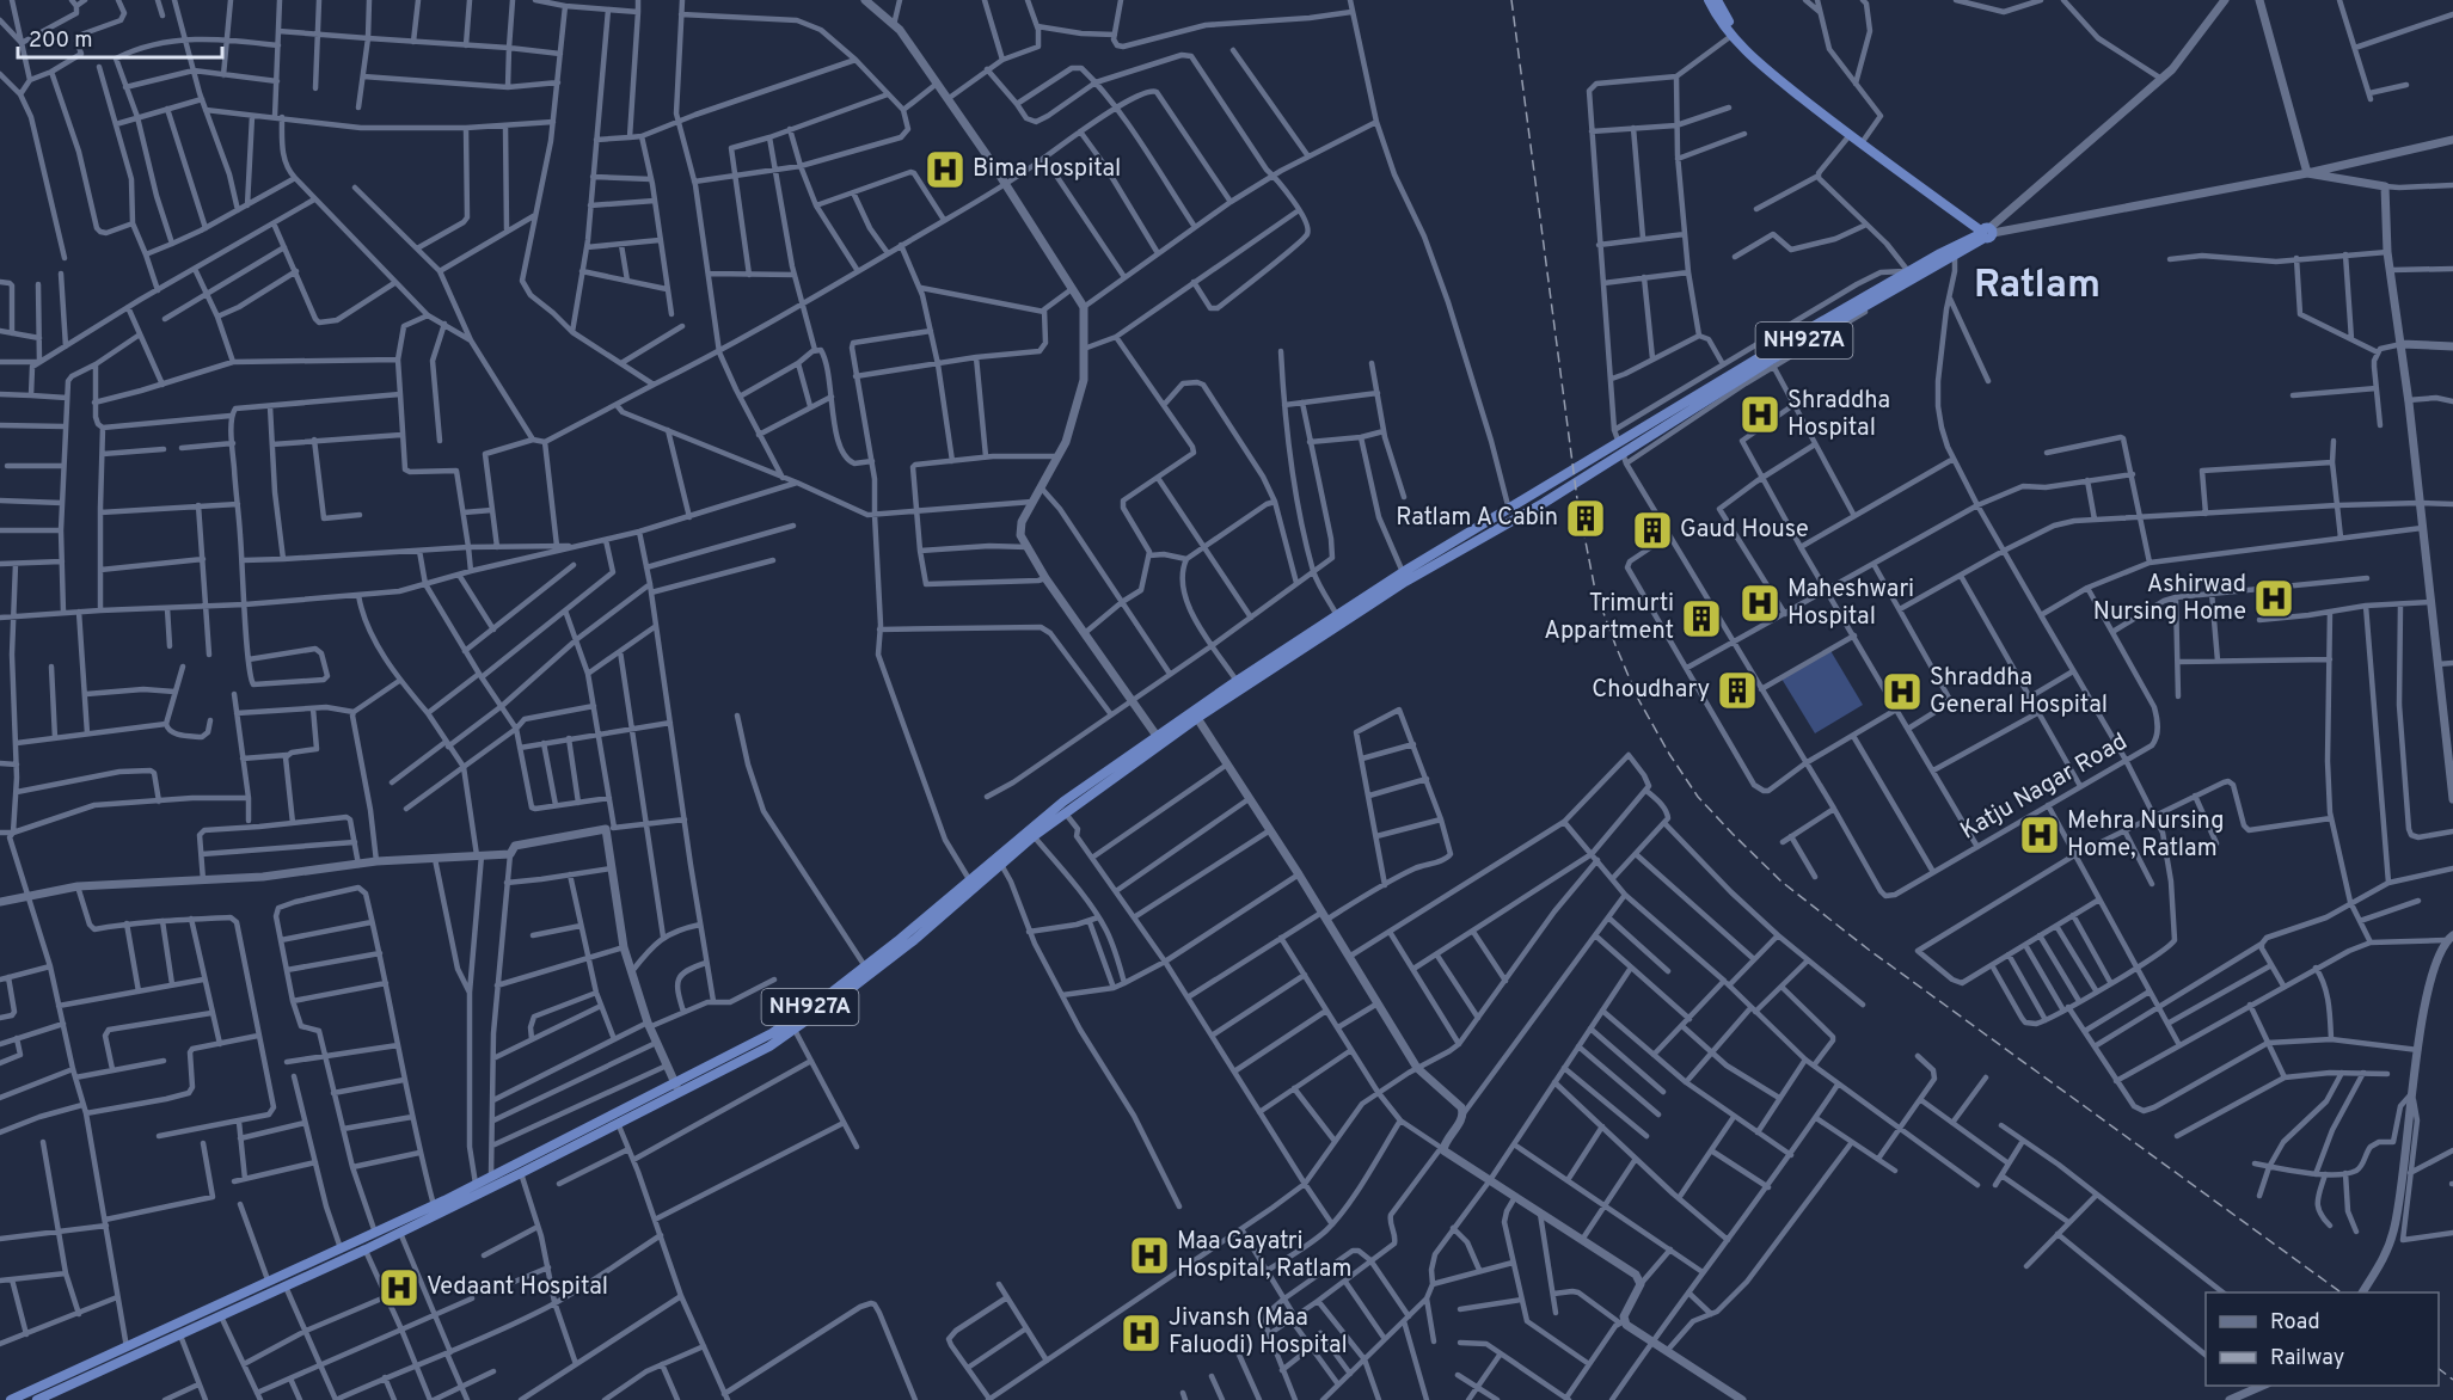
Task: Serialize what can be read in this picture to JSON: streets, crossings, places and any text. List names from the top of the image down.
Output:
{
  "streets": {
    "highway": ["NH927A"],
    "street": ["Katju Nagar Road"]
  },
  "crossings": [
    ["NH927A", "Katju Nagar Road"]
  ],
  "districts": ["Ratlam"],
  "places": {
    "hospital": [
      "Bima Hospital",
      "Shraddha Hospital",
      "Ashirwad Nursing Home",
      "Maheshwari Hospital",
      "Shraddha General Hospital",
      "Mehra Nursing Home, Ratlam",
      "Maa Gayatri Hospital, Ratlam",
      "Vedaant Hospital",
      "Jivansh (Maa Faluodi) Hospital"
    ],
    "building": [
      "Ratlam A Cabin",
      "Gaud House",
      "Trimurti Appartment",
      "Choudhary"
    ]
  },
  "legend": ["Road", "Railway"],
  "scale_bar": "200 m"
}
